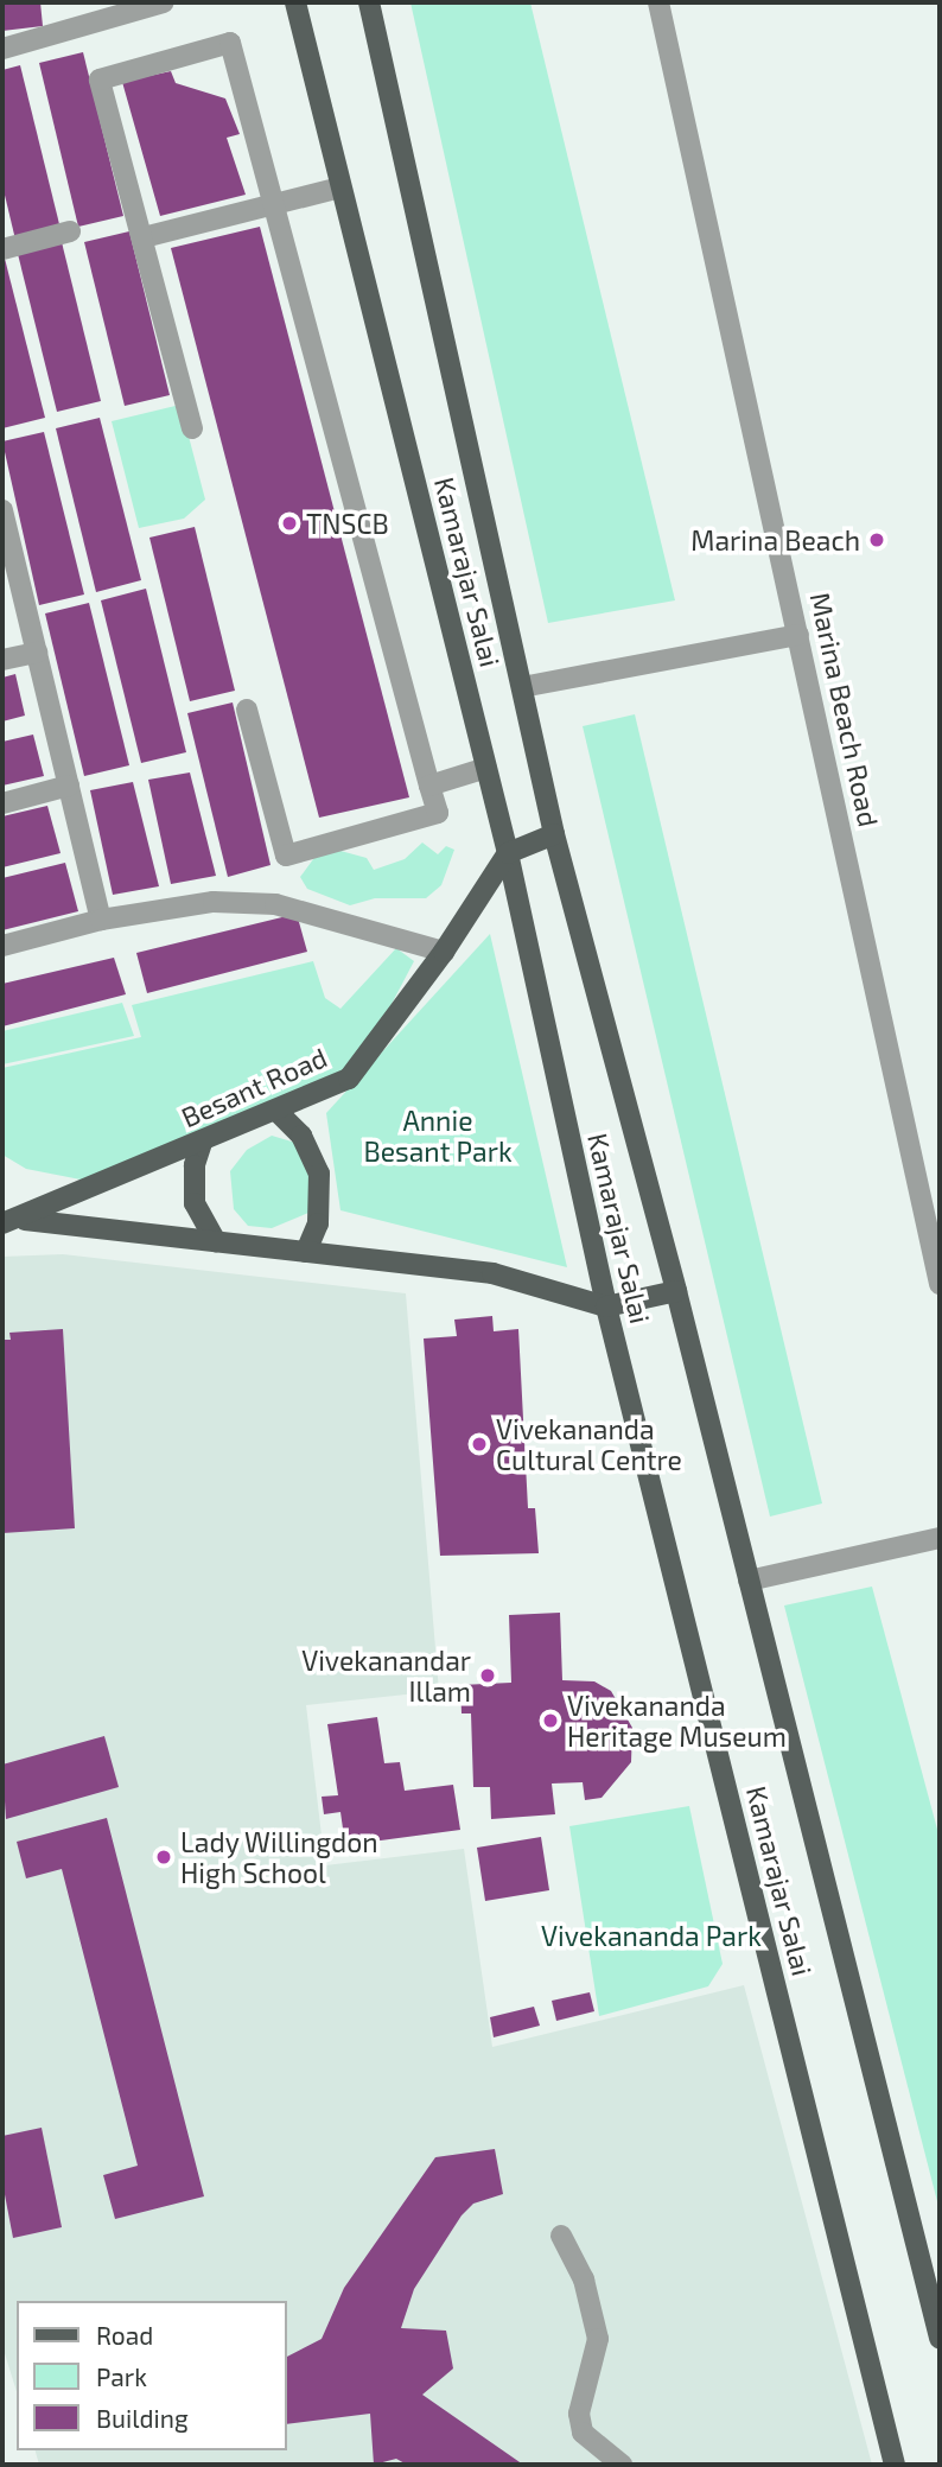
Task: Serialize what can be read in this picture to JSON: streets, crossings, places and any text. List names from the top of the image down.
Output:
{
  "streets": {
    "main road": ["Kamarajar Salai", "Besant Road"],
    "street": ["Marina Beach Road"]
  },
  "crossings": [
    ["Kamarajar Salai", "Besant Road"]
  ],
  "parks": ["Annie Besant Park", "Vivekananda Park"],
  "places": [
    "TNSCB",
    "Marina Beach",
    "Vivekananda Cultural Centre",
    "Vivekanandar Illam",
    "Vivekananda Heritage Museum",
    "Lady Willingdon High School"
  ],
  "legend": ["Road", "Park", "Building"]
}
